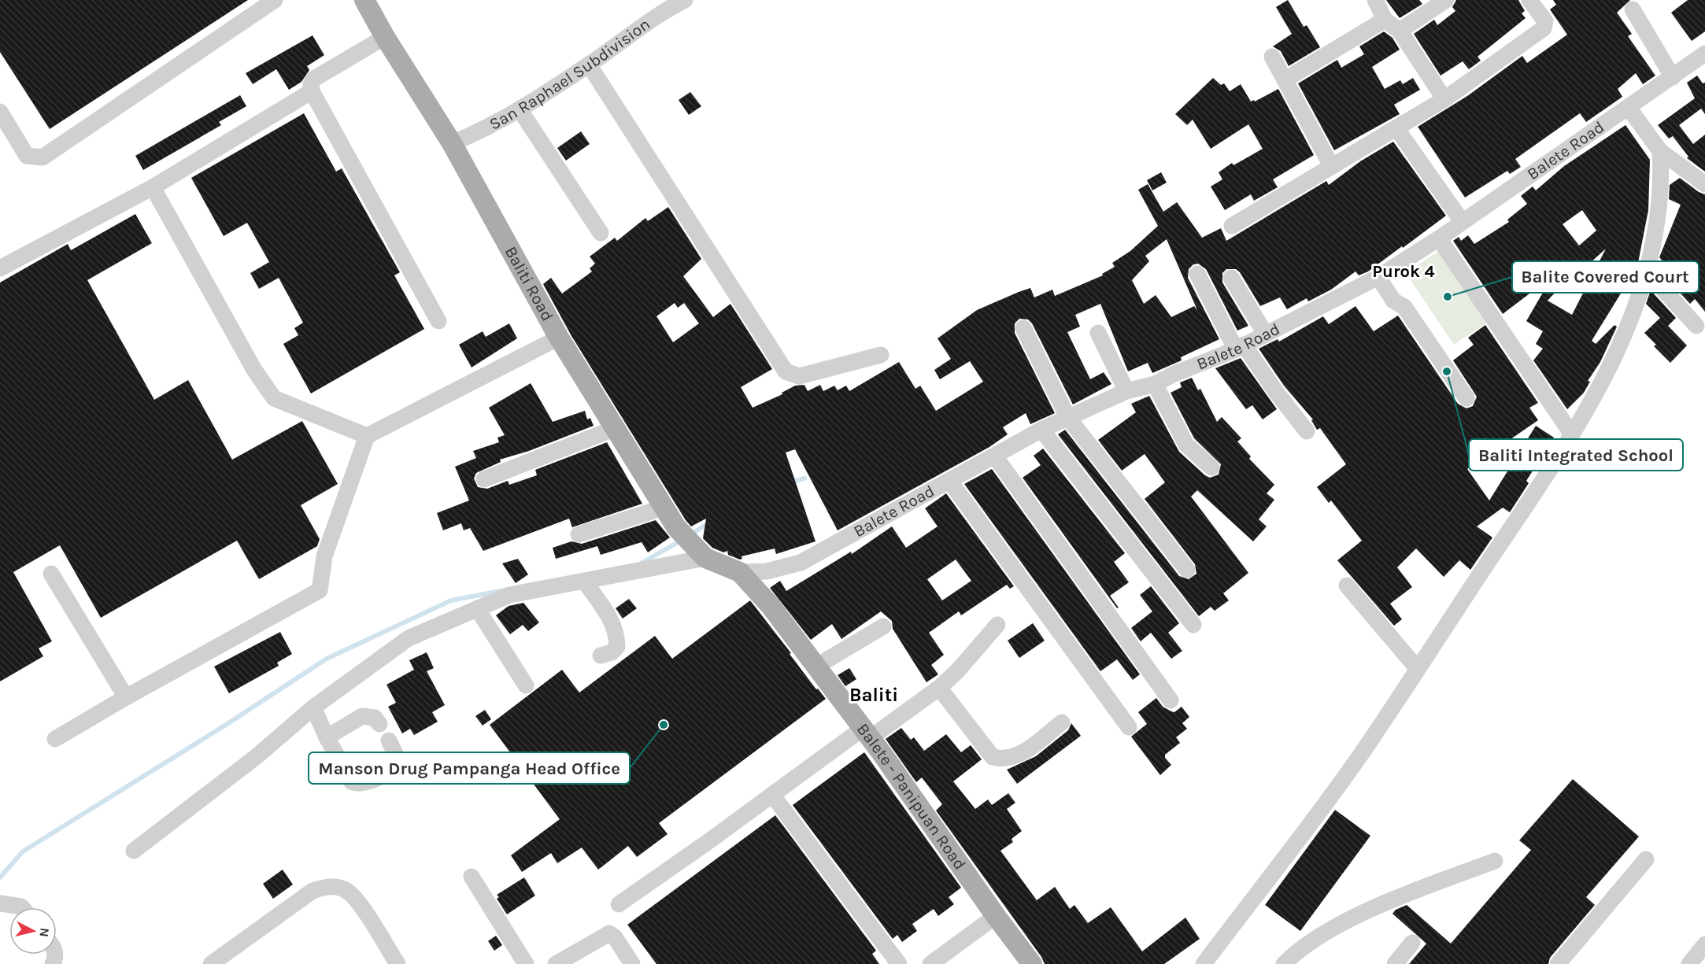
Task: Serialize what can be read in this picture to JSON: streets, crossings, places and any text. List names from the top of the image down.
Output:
{
  "streets": {
    "main road": ["Baliti Road", "Balete - Panipuan Road"],
    "street": ["San Raphael Subdivision", "Balete Road"]
  },
  "crossings": [
    ["San Raphael Subdivision", "Baliti Road"],
    ["Balete Road", "Balete - Panipuan Road"],
    ["Baliti Road", "Balete - Panipuan Road"]
  ],
  "districts": ["Purok 4", "Baliti"],
  "places": ["Balite Covered Court", "Baliti Integrated School", "Manson Drug Pampanga Head Office"],
  "north": "right"
}
